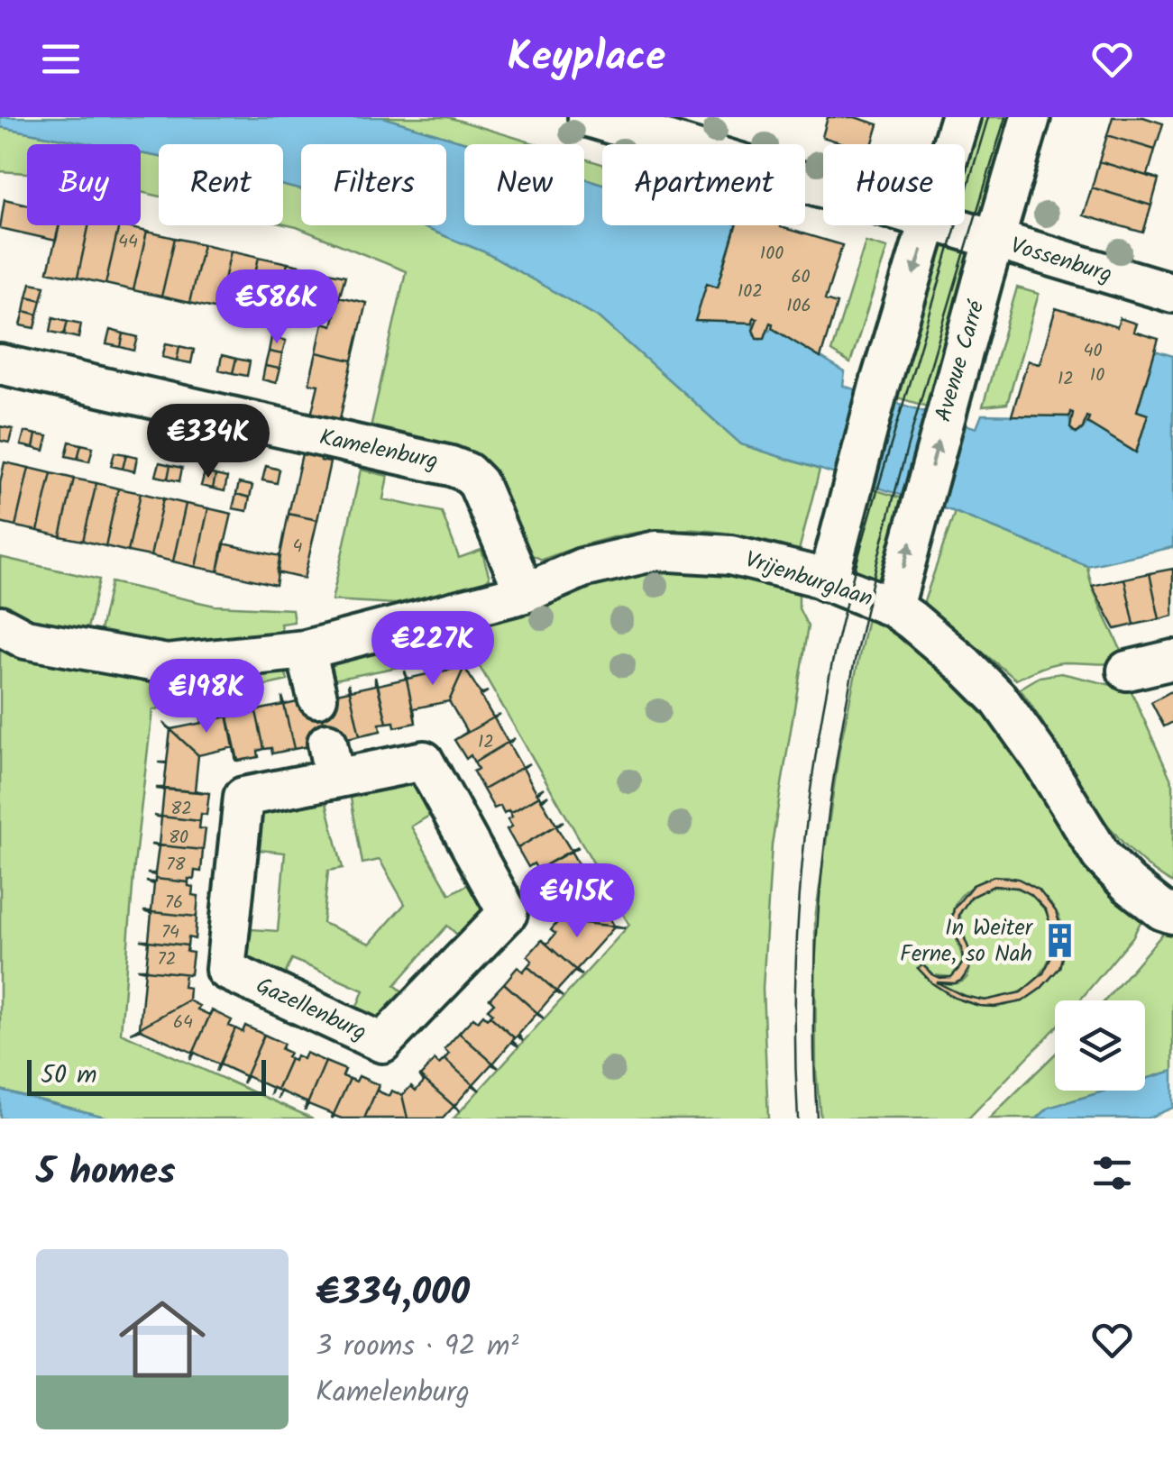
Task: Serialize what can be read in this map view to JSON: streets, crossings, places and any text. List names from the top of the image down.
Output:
{
  "streets": {
    "street": [
      "Vossenburg",
      "Avenue Carré",
      "Kamelenburg",
      "Vrijenburglaan",
      "Gazellenburg"
    ]
  },
  "crossings": [
    ["Vossenburg", "Avenue Carré"],
    ["Avenue Carré", "Vrijenburglaan"],
    ["Kamelenburg", "Vrijenburglaan"]
  ],
  "places": {
    "building": ["In Weiter Ferne, so Nah"]
  },
  "house_numbers": [
    "44",
    "100",
    "60",
    "102",
    "106",
    "40",
    "10",
    "12",
    "4",
    "12",
    "82",
    "80",
    "78",
    "76",
    "74",
    "72",
    "64"
  ],
  "scale_bar": "50 m",
  "page": {
    "header": "Keyplace",
    "chip": [
      "Buy",
      "Rent",
      "Filters",
      "New",
      "Apartment",
      "House"
    ],
    "price": [
      "€586K",
      "€334K",
      "€227K",
      "€198K",
      "€415K"
    ],
    "scale": "50 m",
    "heading": "5 homes",
    "list": [
      {
        "name": "€334,000",
        "note": "3 rooms · 92 m² · Kamelenburg"
      }
    ]
  }
}
